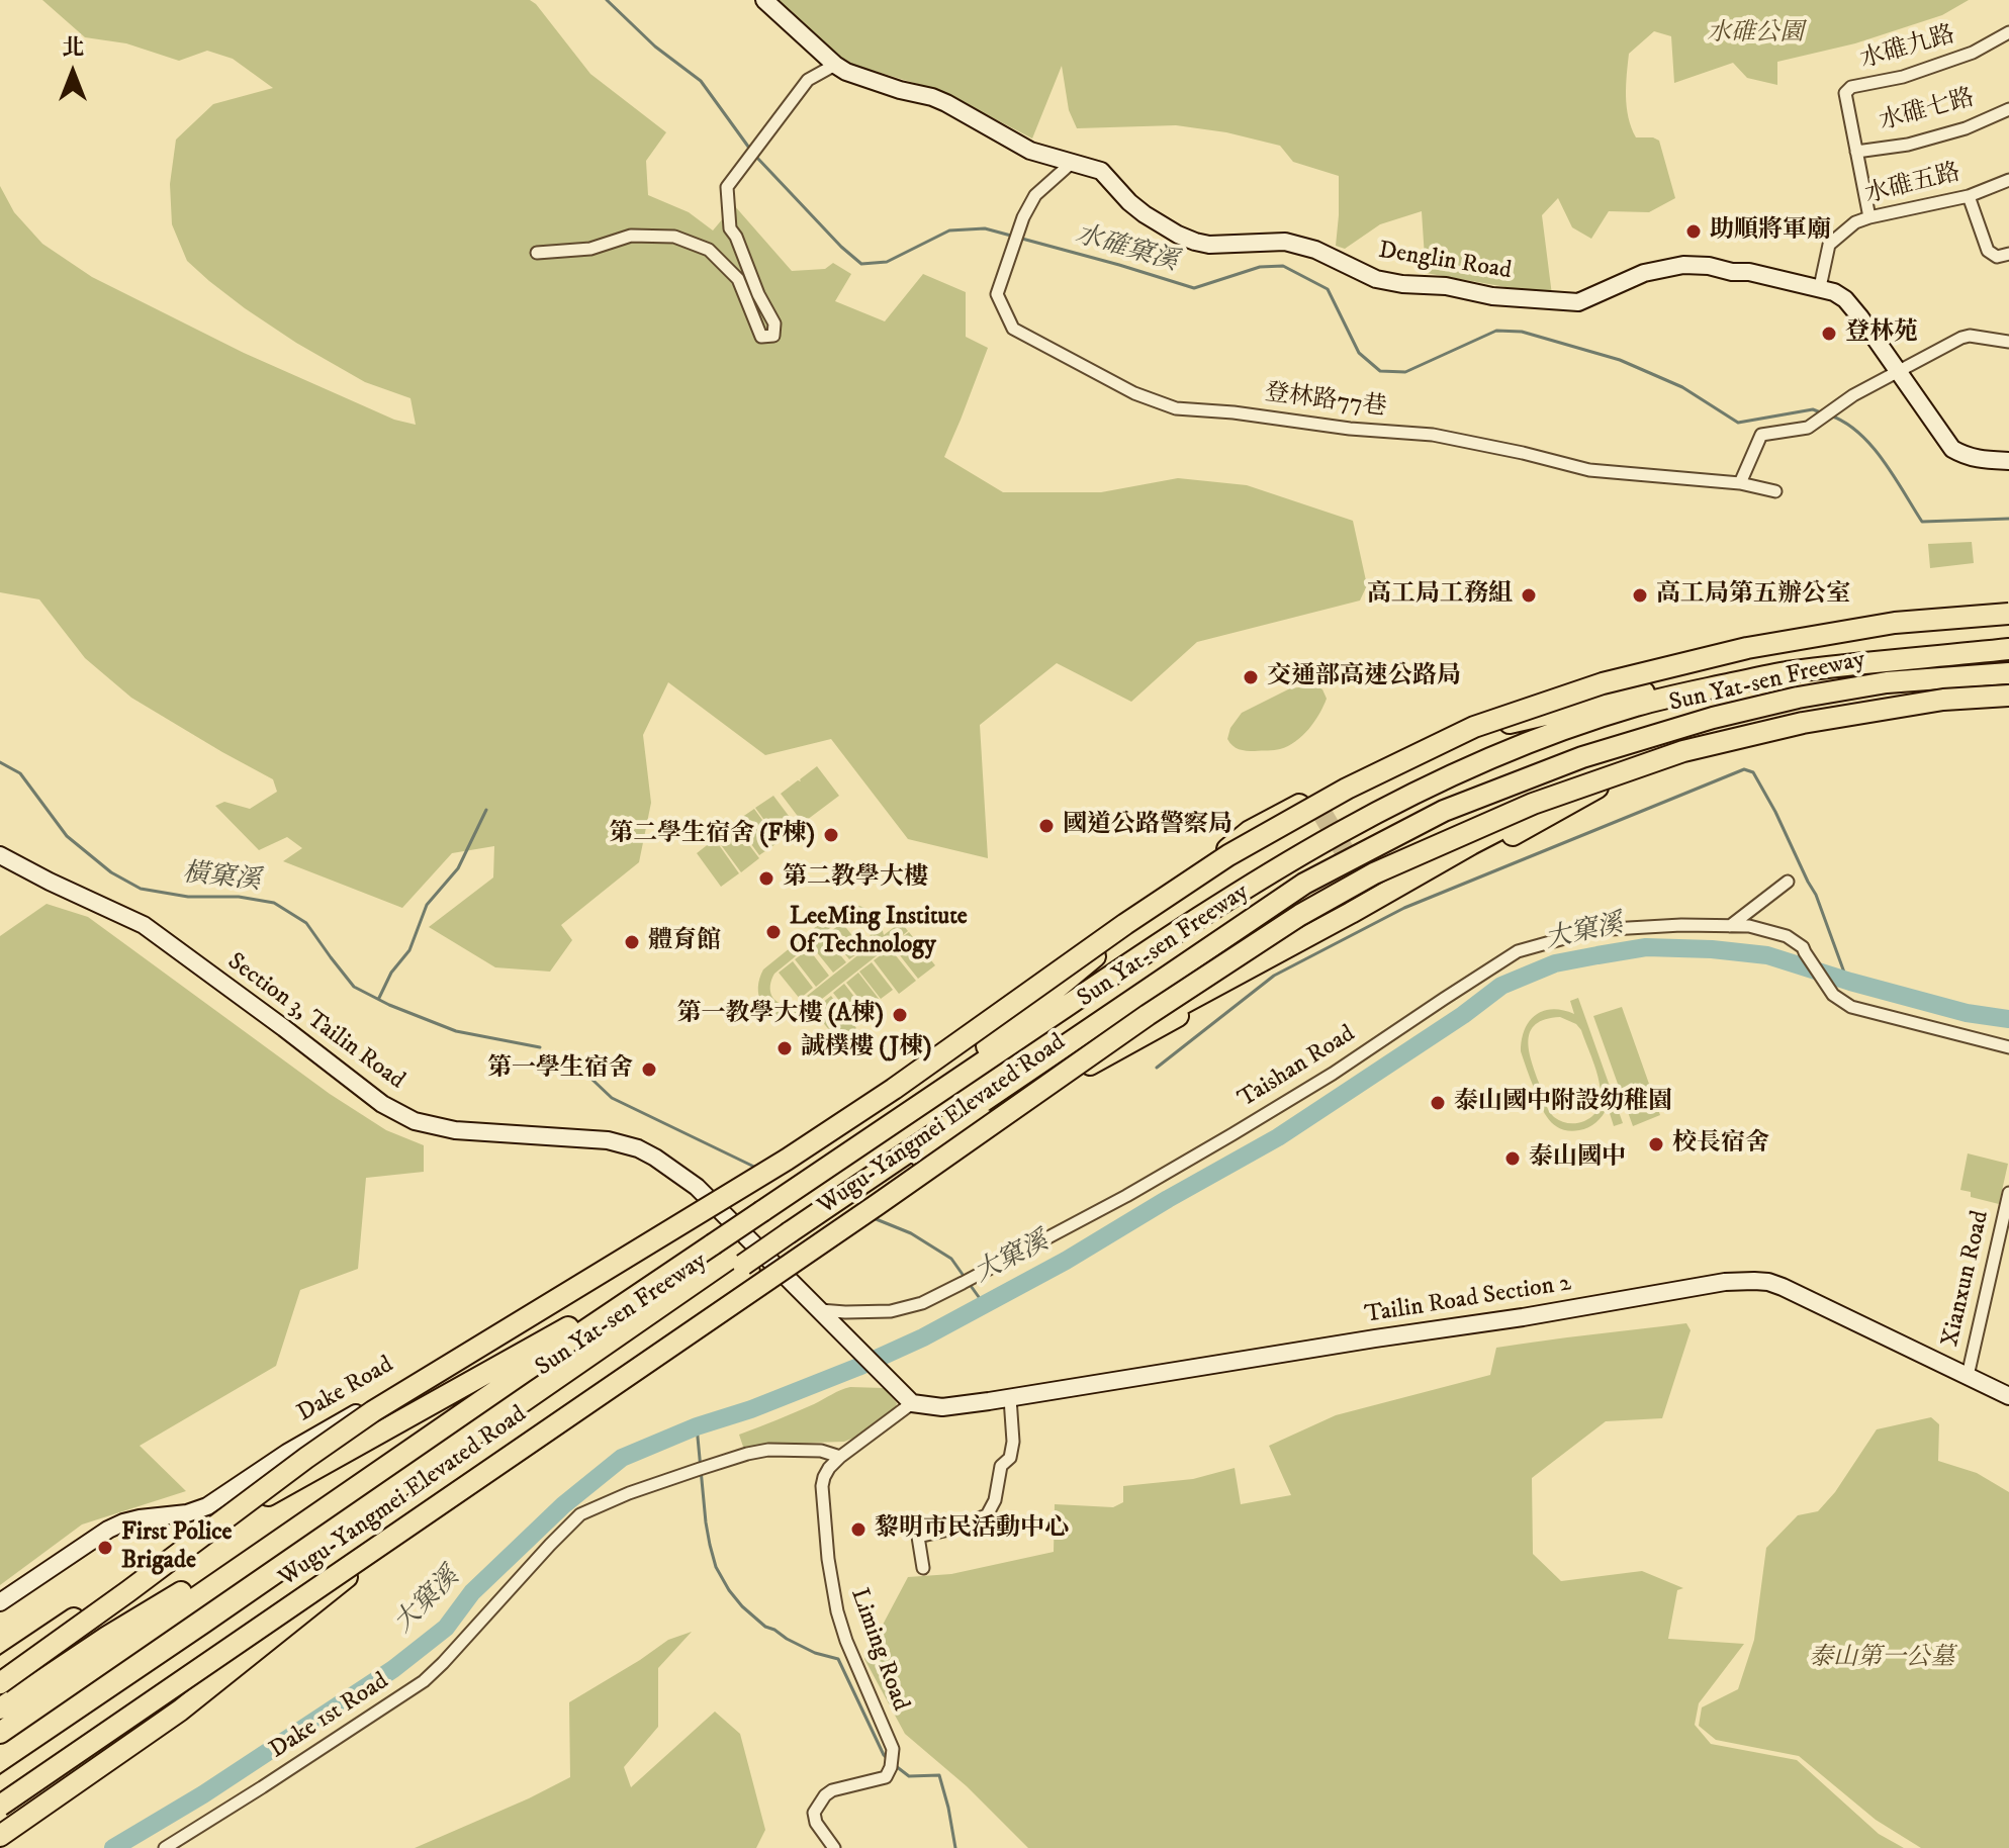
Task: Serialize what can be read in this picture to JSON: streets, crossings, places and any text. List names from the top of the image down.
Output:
{
  "streets": {
    "highway": ["Sun Yat-sen Freeway", "Wugu-Yangmei Elevated Road"],
    "street": [
      "水碓九路",
      "水碓七路",
      "水碓五路",
      "Denglin Road",
      "登林路77巷",
      "Section 3, Tailin Road",
      "Taishan Road",
      "Xianxun Road",
      "Tailin Road Section 2",
      "Dake Road",
      "Liming Road",
      "Dake 1st Road"
    ]
  },
  "crossings": [
    ["水碓九路", "水碓七路"],
    ["水碓九路", "水碓五路"],
    ["水碓五路", "Denglin Road"],
    ["Denglin Road", "登林路77巷"],
    ["Section 3, Tailin Road", "Taishan Road"],
    ["Section 3, Tailin Road", "Tailin Road Section 2"],
    ["Section 3, Tailin Road", "Dake Road"],
    ["Section 3, Tailin Road", "Liming Road"],
    ["Xianxun Road", "Tailin Road Section 2"],
    ["Tailin Road Section 2", "Liming Road"],
    ["Liming Road", "Dake 1st Road"]
  ],
  "water": ["水確窠溪", "橫窠溪", "大窠溪"],
  "parks": ["水碓公園", "泰山第一公墓"],
  "places": [
    "助順將軍廟",
    "登林苑",
    "高工局工務組",
    "高工局第五辦公室",
    "交通部高速公路局",
    "國道公路警察局",
    "第二學生宿舍 (F棟)",
    "第二教學大樓",
    "LeeMing Institute Of Technology",
    "體育館",
    "第一教學大樓 (A棟)",
    "誠樸樓 (J棟)",
    "第一學生宿舍",
    "泰山國中附設幼稚園",
    "校長宿舍",
    "泰山國中",
    "黎明市民活動中心",
    "First Police Brigade"
  ],
  "north": "top"
}
